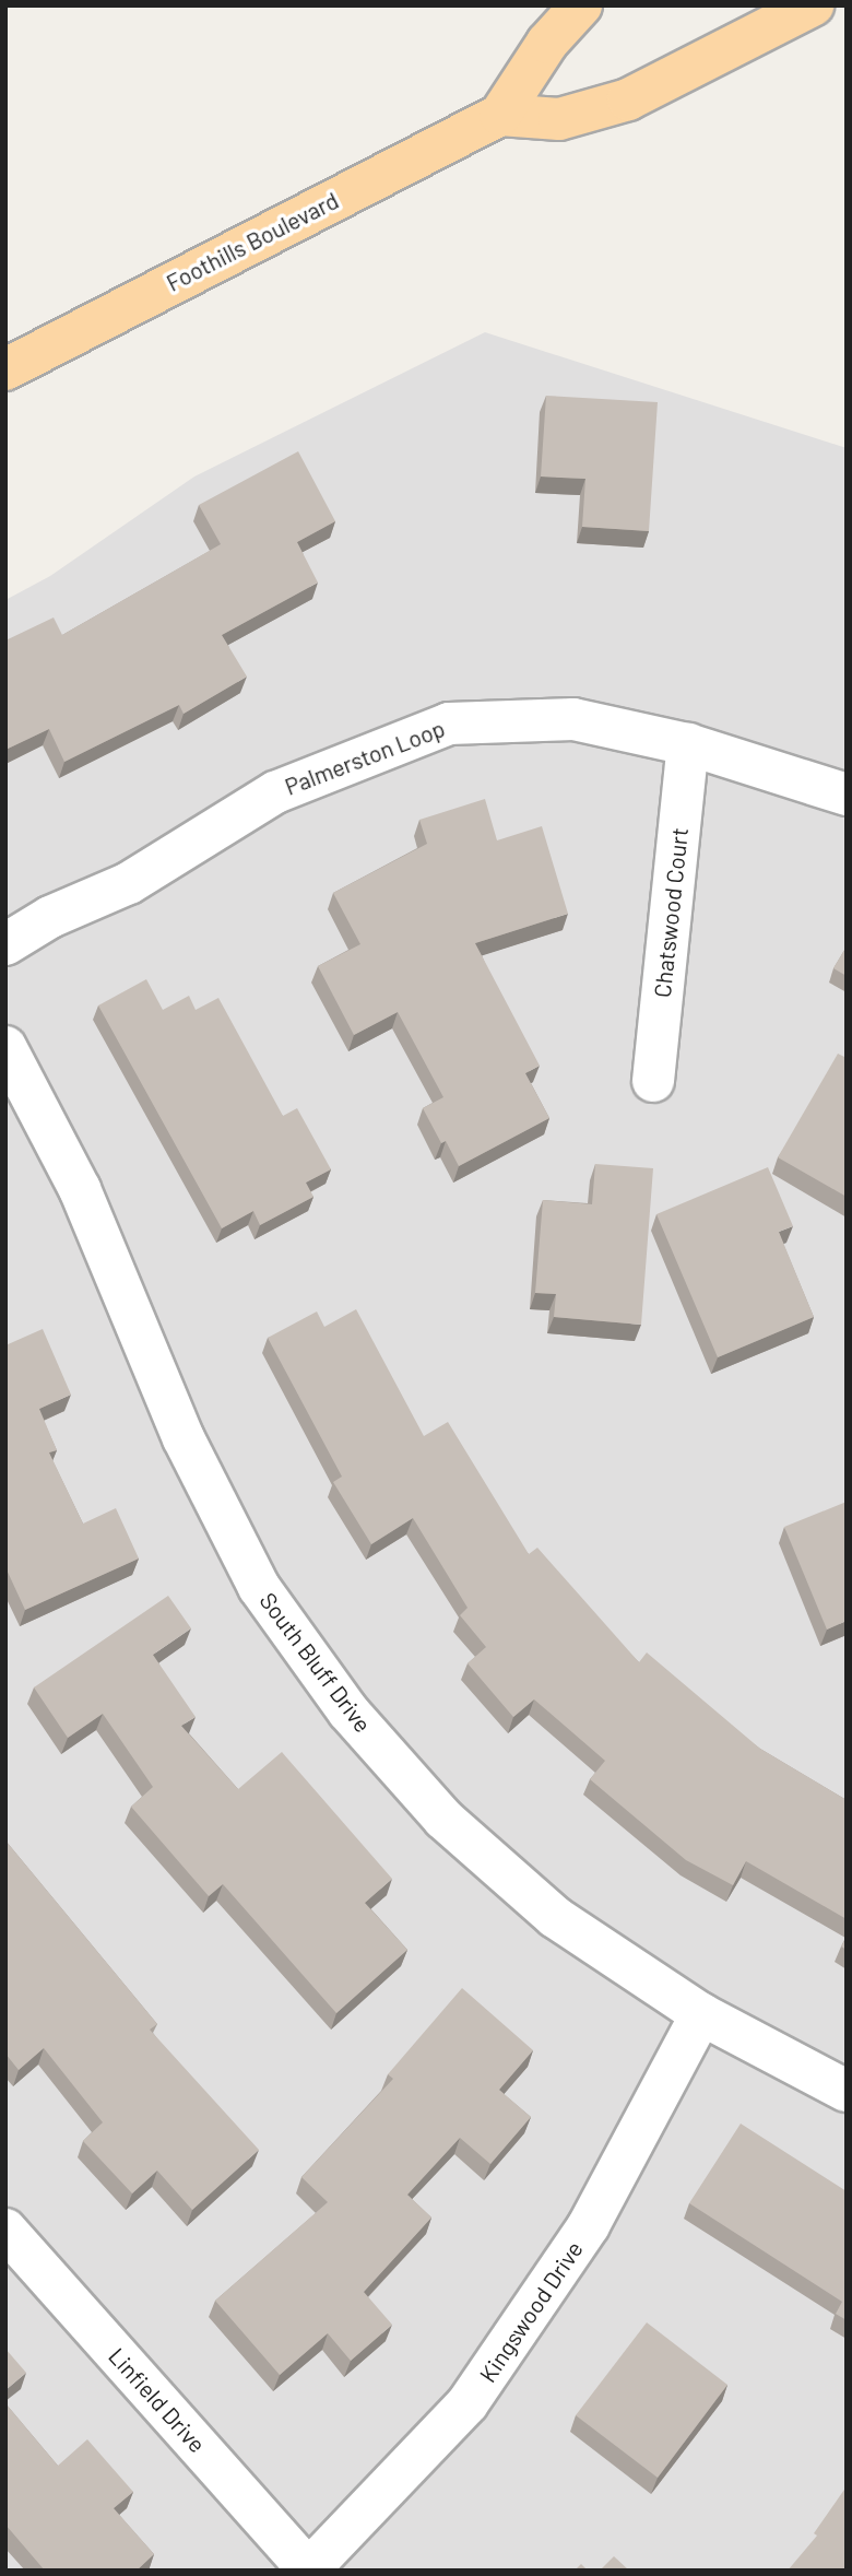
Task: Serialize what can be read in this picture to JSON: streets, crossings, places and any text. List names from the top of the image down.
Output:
{
  "streets": {
    "main road": ["Foothills Boulevard"],
    "street": [
      "Palmerston Loop",
      "Chatswood Court",
      "South Bluff Drive",
      "Kingswood Drive",
      "Linfield Drive"
    ]
  },
  "crossings": [
    ["Palmerston Loop", "Chatswood Court"],
    ["South Bluff Drive", "Kingswood Drive"],
    ["Kingswood Drive", "Linfield Drive"]
  ]
}
